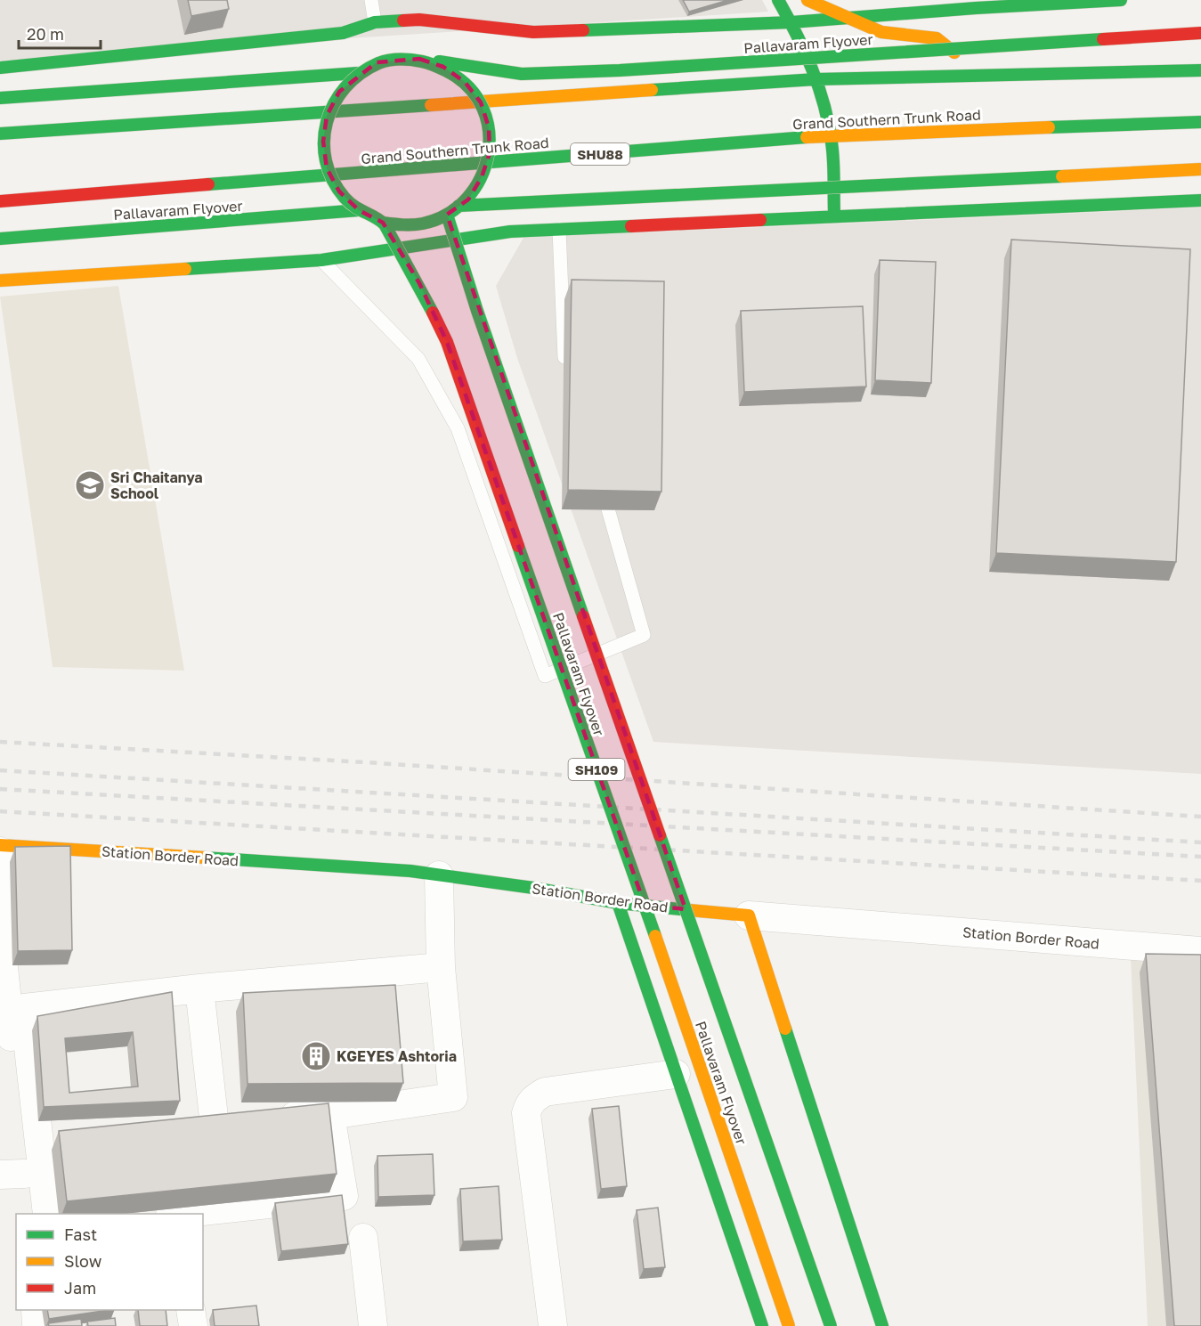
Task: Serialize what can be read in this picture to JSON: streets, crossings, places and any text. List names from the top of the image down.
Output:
{
  "streets": {
    "main road": [
      "Pallavaram Flyover",
      "Grand Southern Trunk Road",
      "SHU88",
      "SH109",
      "Station Border Road"
    ]
  },
  "places": {
    "school or university": ["Sri Chaitanya School"],
    "building": ["KGEYES Ashtoria"]
  },
  "legend": ["Fast", "Slow", "Jam"],
  "scale_bar": "20 m"
}
